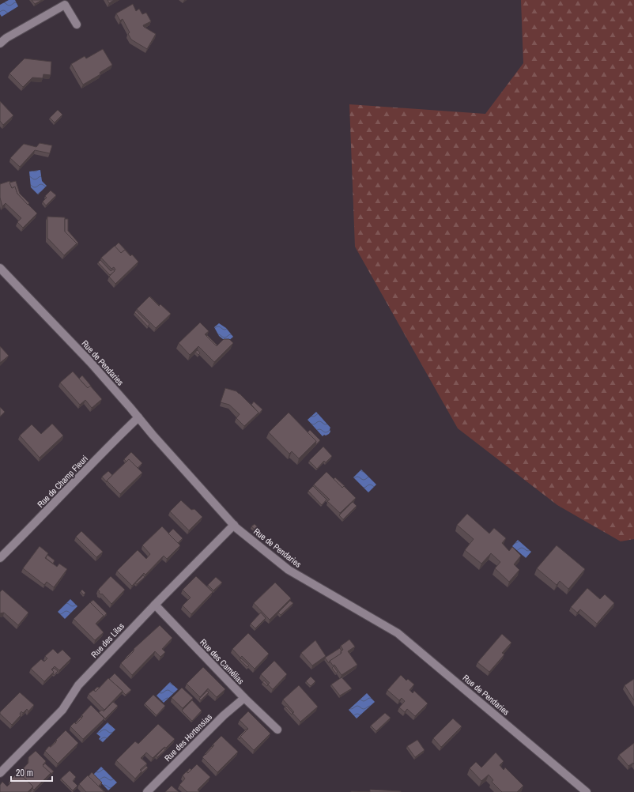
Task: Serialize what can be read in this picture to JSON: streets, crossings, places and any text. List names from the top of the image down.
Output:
{
  "streets": {
    "street": [
      "Rue de Pendaries",
      "Rue de Champ Fleuri",
      "Rue des Lilas",
      "Rue des Camélias",
      "Rue des Hortensias"
    ]
  },
  "crossings": [
    ["Rue de Pendaries", "Rue de Champ Fleuri"],
    ["Rue de Pendaries", "Rue des Lilas"],
    ["Rue des Lilas", "Rue des Camélias"],
    ["Rue des Camélias", "Rue des Hortensias"]
  ],
  "scale_bar": "20 m"
}
